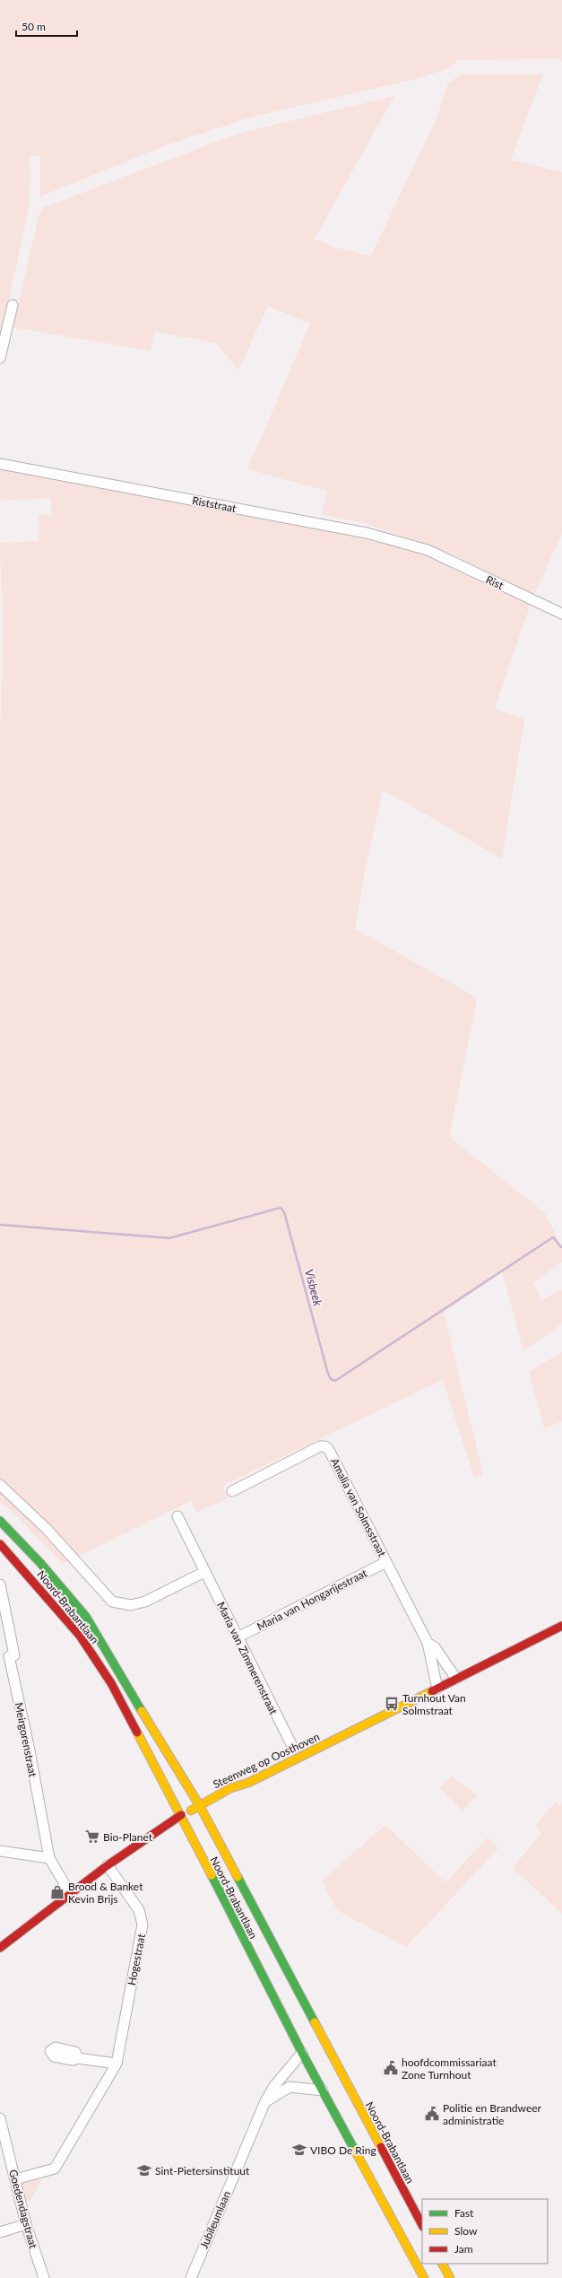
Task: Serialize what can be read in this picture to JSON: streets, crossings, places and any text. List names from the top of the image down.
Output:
{
  "streets": {
    "main road": ["Noord-Brabantlaan", "Steenweg op Oosthoven"],
    "street": [
      "Riststraat",
      "Rist",
      "Amalia van Solmsstraat",
      "Maria van Hongarijestraat",
      "Maria van Zimmerenstraat",
      "Meirgorenstraat",
      "Hogestraat",
      "Goedendagstraat",
      "Jubileumlaan"
    ]
  },
  "crossings": [
    ["Riststraat", "Rist"],
    ["Amalia van Solmsstraat", "Maria van Hongarijestraat"],
    ["Amalia van Solmsstraat", "Steenweg op Oosthoven"],
    ["Maria van Hongarijestraat", "Maria van Zimmerenstraat"],
    ["Noord-Brabantlaan", "Steenweg op Oosthoven"],
    ["Noord-Brabantlaan", "Jubileumlaan"],
    ["Meirgorenstraat", "Steenweg op Oosthoven"],
    ["Steenweg op Oosthoven", "Hogestraat"],
    ["Hogestraat", "Goedendagstraat"]
  ],
  "water": ["Visbeek"],
  "places": {
    "bus stop": ["Turnhout Van Solmstraat"],
    "supermarket": ["Bio-Planet"],
    "shop": ["Brood & Banket Kevin Brijs"],
    "public building": ["hoofdcommissariaat Zone Turnhout", "Politie en Brandweer administratie"],
    "school or university": ["VIBO De Ring", "Sint-Pietersinstituut"]
  },
  "legend": ["Fast", "Slow", "Jam"],
  "scale_bar": "50 m"
}
